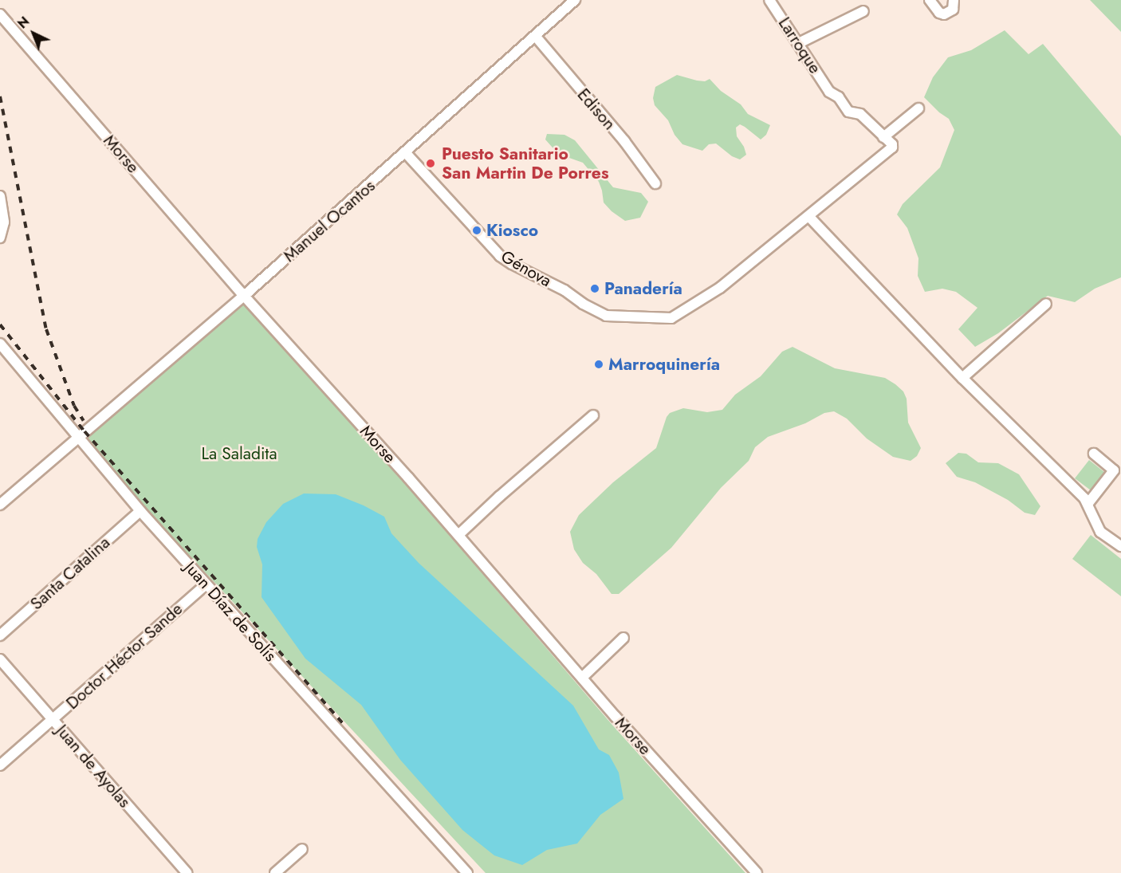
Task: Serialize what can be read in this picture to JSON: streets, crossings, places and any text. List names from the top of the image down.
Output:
{
  "streets": {
    "street": [
      "Larroque",
      "Edison",
      "Morse",
      "Manuel Ocantos",
      "Génova",
      "Santa Catalina",
      "Juan Díaz de Solís",
      "Doctor Héctor Sande",
      "Juan de Ayolas"
    ]
  },
  "crossings": [
    ["Edison", "Manuel Ocantos"],
    ["Morse", "Manuel Ocantos"],
    ["Manuel Ocantos", "Génova"],
    ["Manuel Ocantos", "Juan Díaz de Solís"],
    ["Santa Catalina", "Juan Díaz de Solís"],
    ["Juan Díaz de Solís", "Doctor Héctor Sande"],
    ["Doctor Héctor Sande", "Juan de Ayolas"]
  ],
  "parks": ["La Saladita"],
  "places": [
    "Puesto Sanitario San Martin De Porres",
    "Kiosco",
    "Panadería",
    "Marroquinería"
  ],
  "north": "top left"
}
